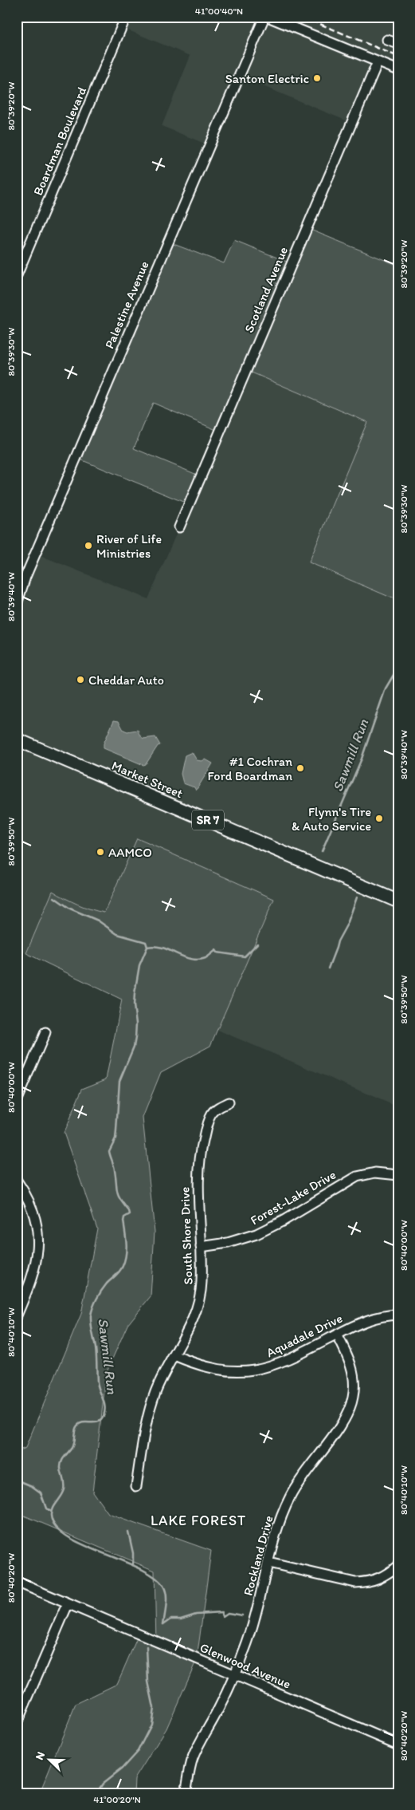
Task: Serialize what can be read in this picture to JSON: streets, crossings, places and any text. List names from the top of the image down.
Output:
{
  "streets": {
    "main road": ["Market Street", "SR 7"],
    "street": [
      "Boardman Boulevard",
      "Scotland Avenue",
      "Palestine Avenue",
      "Forest-Lake Drive",
      "South Shore Drive",
      "Aquadale Drive",
      "Rockland Drive",
      "Glenwood Avenue"
    ]
  },
  "crossings": [
    ["Forest-Lake Drive", "South Shore Drive"],
    ["South Shore Drive", "Aquadale Drive"],
    ["Aquadale Drive", "Rockland Drive"],
    ["Rockland Drive", "Glenwood Avenue"]
  ],
  "districts": ["LAKE FOREST"],
  "water": ["Sawmill Run"],
  "places": [
    "Santon Electric",
    "River of Life Ministries",
    "Cheddar Auto",
    "#1 Cochran Ford Boardman",
    "Flynn's Tire & Auto Service",
    "AAMCO"
  ],
  "north": "top left",
  "coordinates": [
    "41°00'40\"N",
    "80°39'20\"W",
    "80°39'30\"W",
    "80°39'40\"W",
    "80°39'50\"W",
    "80°40'00\"W",
    "80°40'10\"W",
    "80°40'20\"W",
    "41°00'20\"N"
  ]
}
